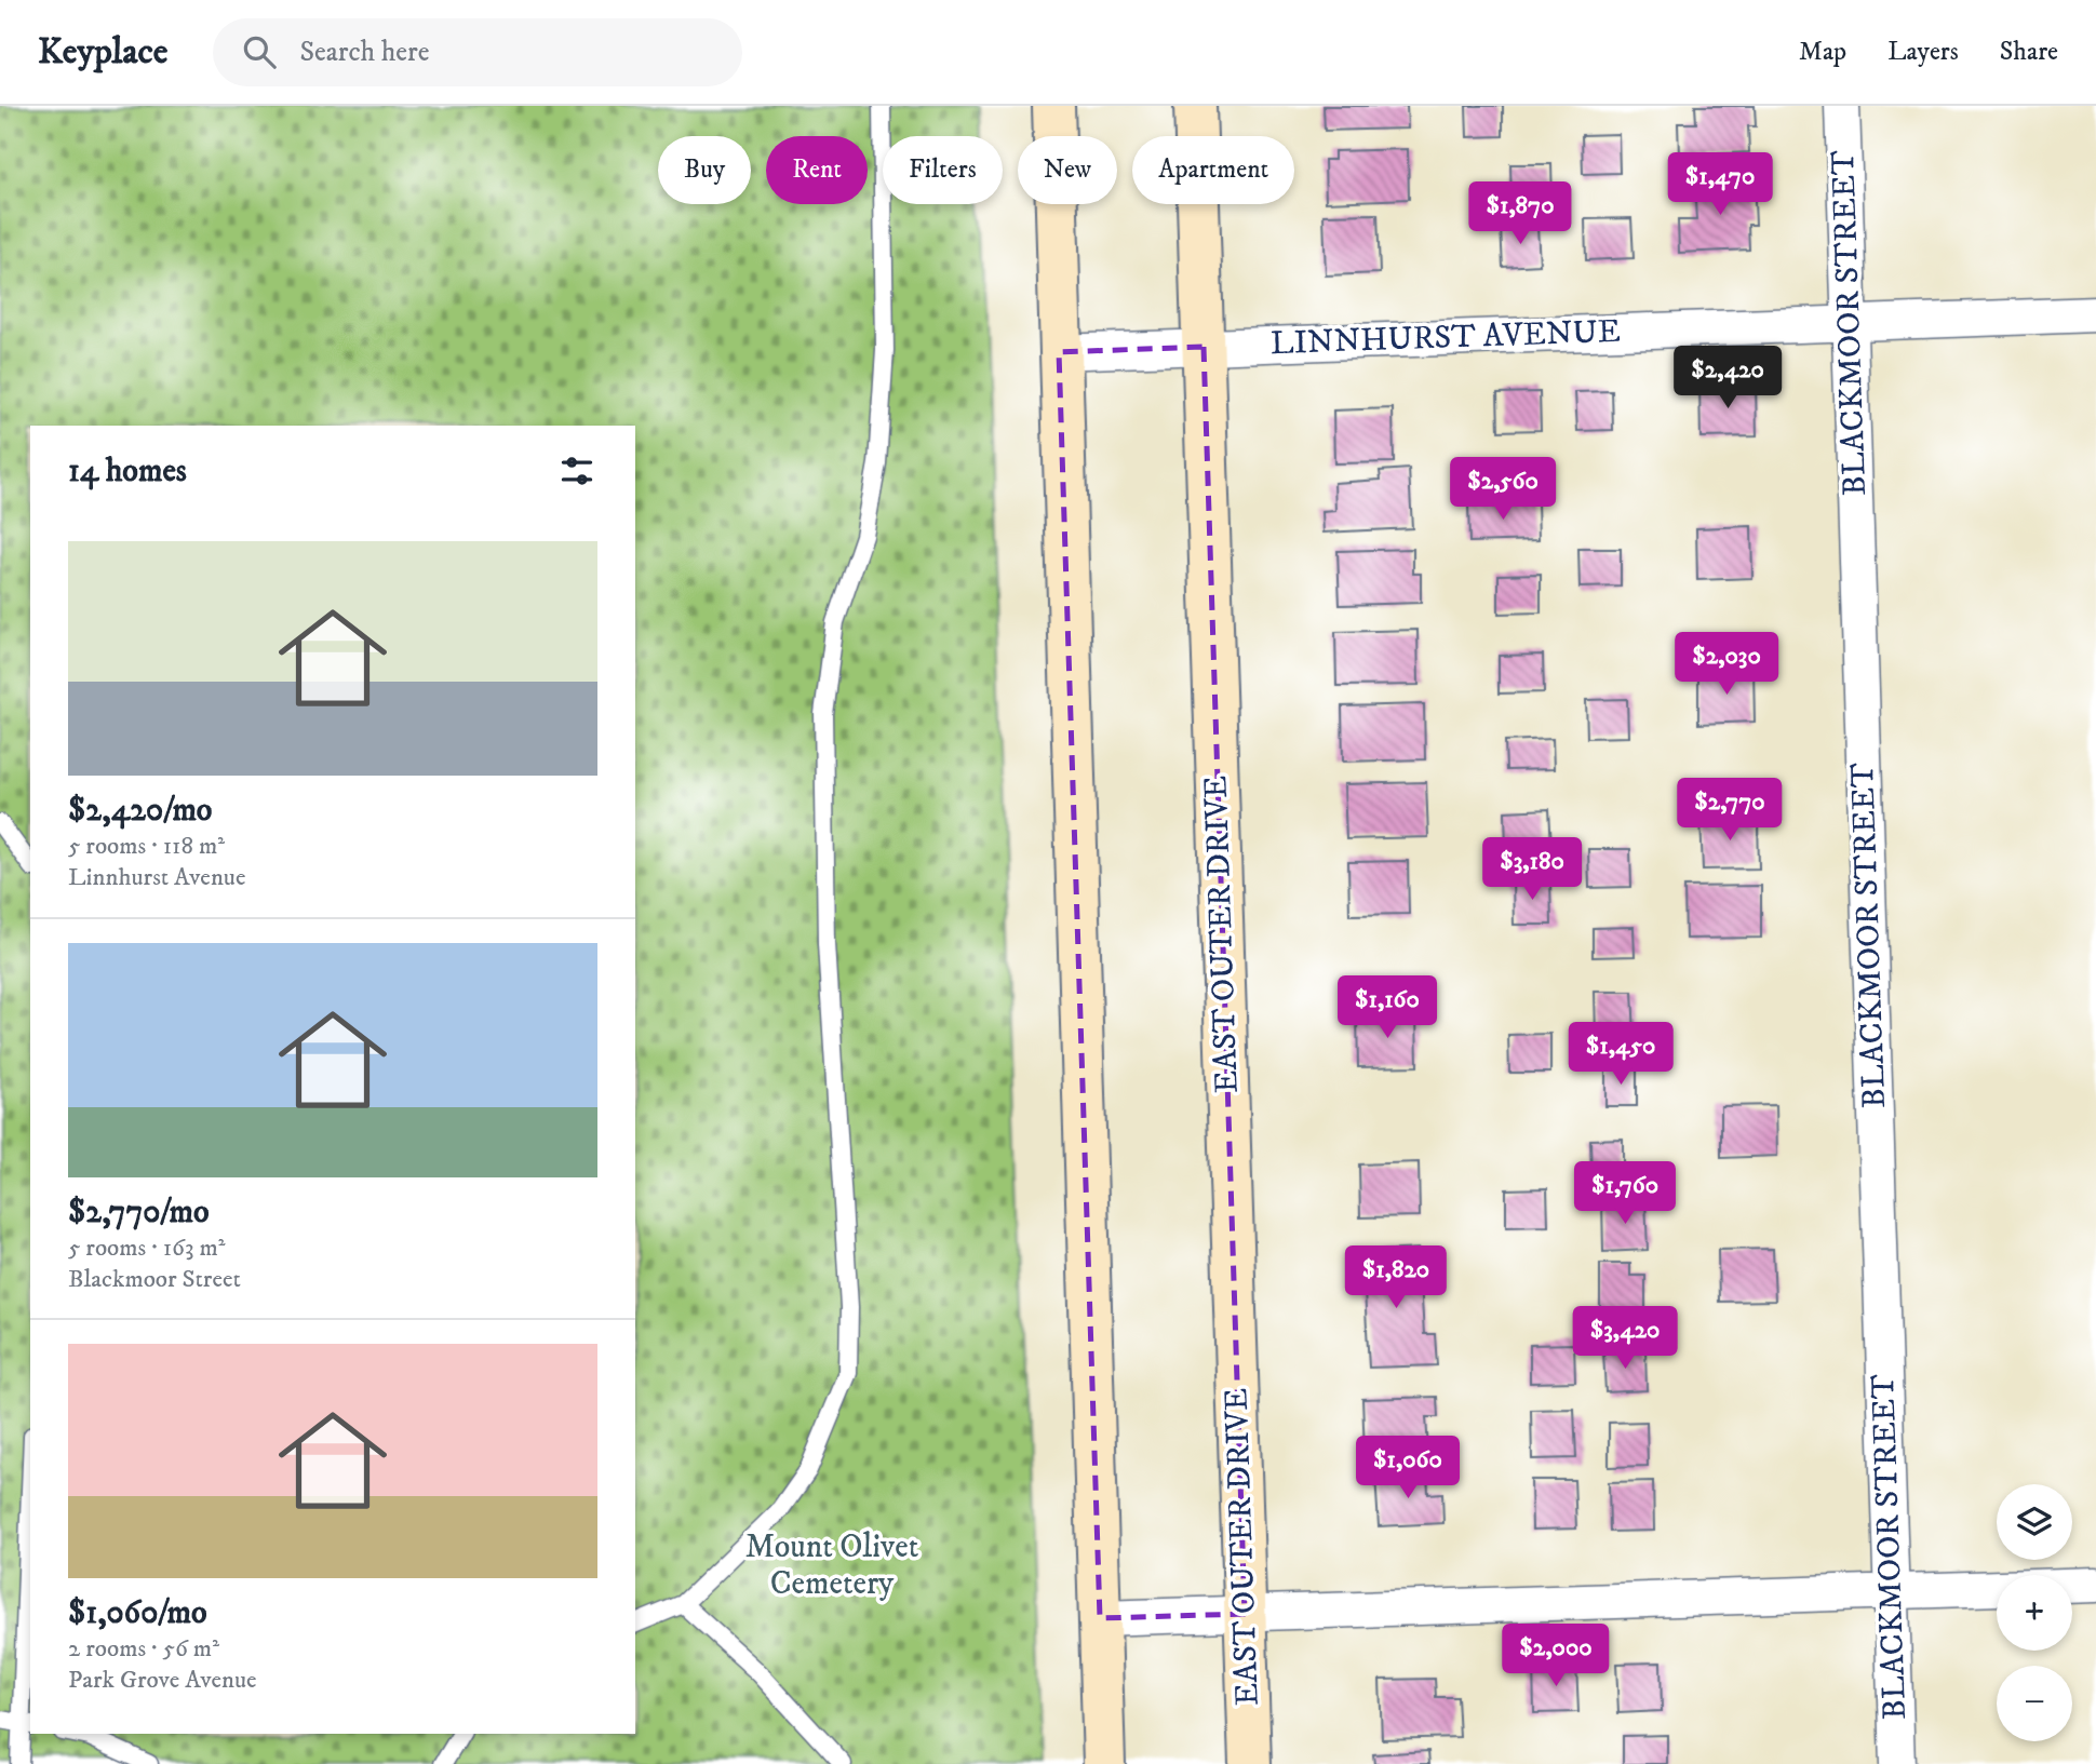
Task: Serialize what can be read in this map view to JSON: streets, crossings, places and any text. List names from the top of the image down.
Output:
{
  "streets": {
    "main road": ["EAST OUTER DRIVE"],
    "street": ["BLACKMOOR STREET", "LINNHURST AVENUE"]
  },
  "crossings": [
    ["BLACKMOOR STREET", "LINNHURST AVENUE"],
    ["LINNHURST AVENUE", "EAST OUTER DRIVE"]
  ],
  "parks": ["Mount Olivet Cemetery"],
  "page": {
    "header": "Keyplace",
    "search": "Search here",
    "nav": ["Map", "Layers", "Share"],
    "chip": [
      "Buy",
      "Rent",
      "Filters",
      "New",
      "Apartment"
    ],
    "price": [
      "$1,470",
      "$1,870",
      "$2,420",
      "$2,560",
      "$2,030",
      "$2,770",
      "$3,180",
      "$1,160",
      "$1,450",
      "$1,760",
      "$1,820",
      "$3,420",
      "$1,060",
      "$2,000"
    ],
    "heading": "14 homes",
    "list": [
      {
        "name": "$2,420/mo",
        "note": "5 rooms · 118 m² · Linnhurst Avenue"
      },
      {
        "name": "$2,770/mo",
        "note": "5 rooms · 163 m² · Blackmoor Street"
      },
      {
        "name": "$1,060/mo",
        "note": "2 rooms · 56 m² · Park Grove Avenue"
      }
    ],
    "map_buttons": ["+", "−"]
  }
}
